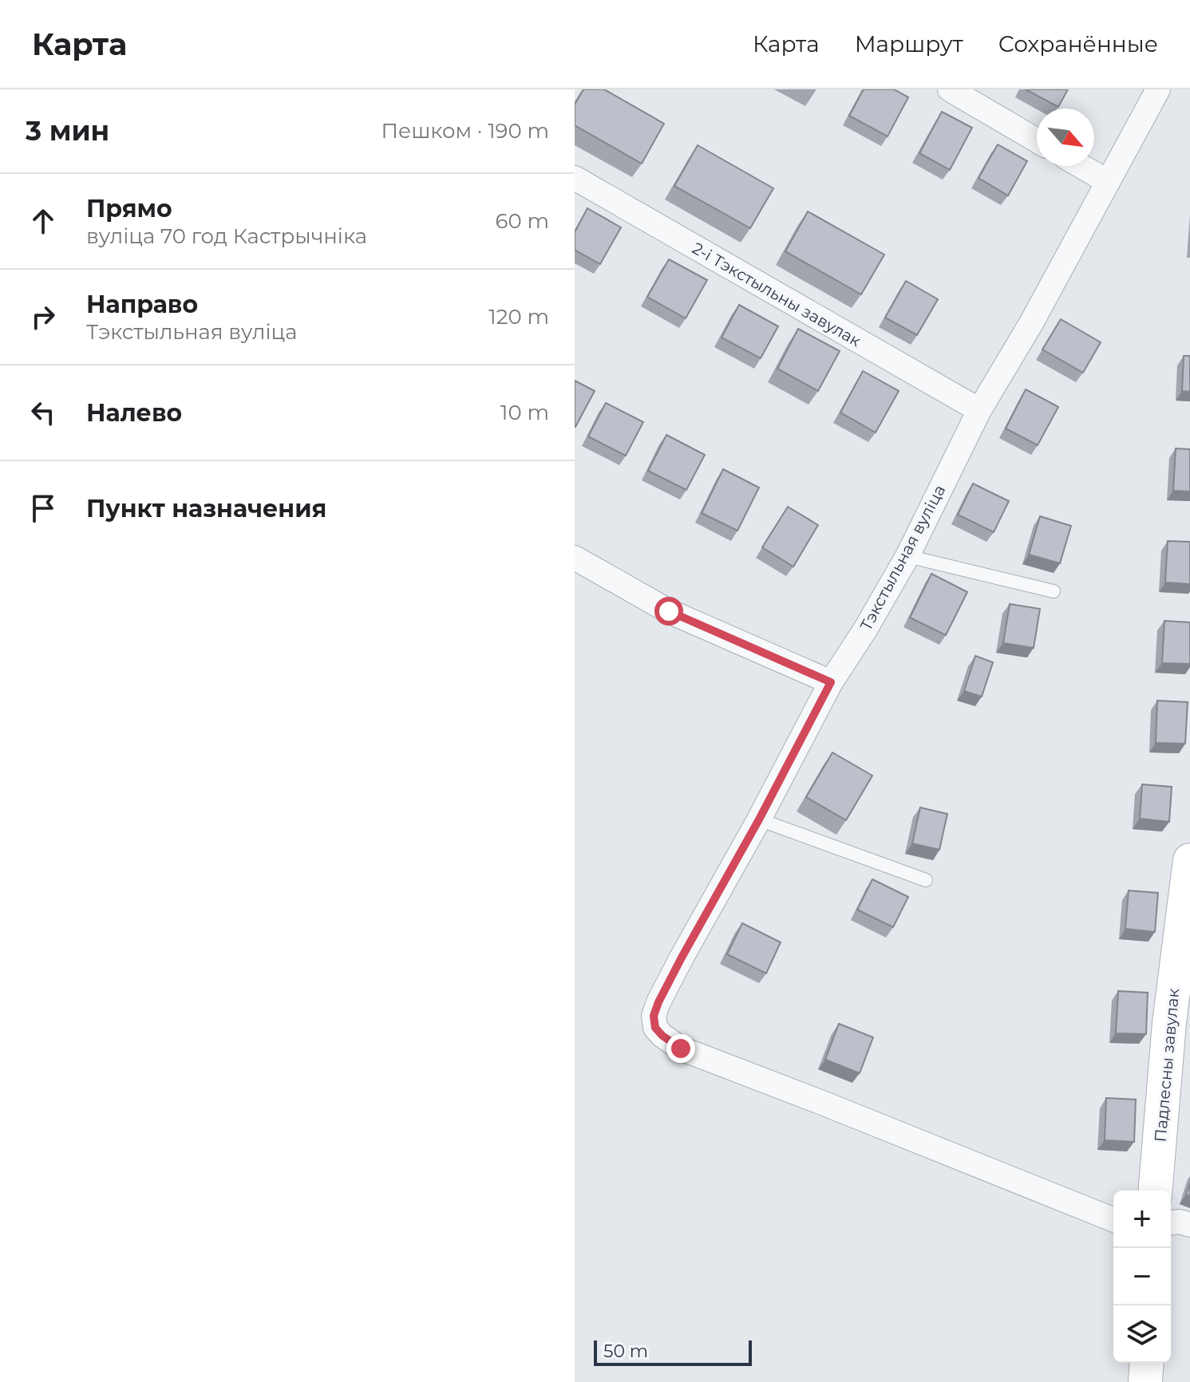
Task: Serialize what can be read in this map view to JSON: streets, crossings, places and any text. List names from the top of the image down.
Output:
{
  "streets": {
    "street": ["2-і Тэкстыльны завулак", "Тэкстыльная вуліца", "Падлесны завулак"]
  },
  "crossings": [
    ["2-і Тэкстыльны завулак", "Тэкстыльная вуліца"]
  ],
  "scale_bar": "50 m",
  "north": "bottom right",
  "page": {
    "header": "Карта",
    "nav": ["Карта", "Маршрут", "Сохранённые"],
    "heading": ["3 мин", "Пешком · 190 m"],
    "list": [
      ["Прямо", "вуліца 70 год Кастрычніка", "60 m"],
      ["Направо", "Тэкстыльная вуліца", "120 m"],
      ["Налево", "10 m"],
      "Пункт назначения"
    ],
    "map_buttons": ["+", "−"],
    "scale": "50 m"
  }
}
